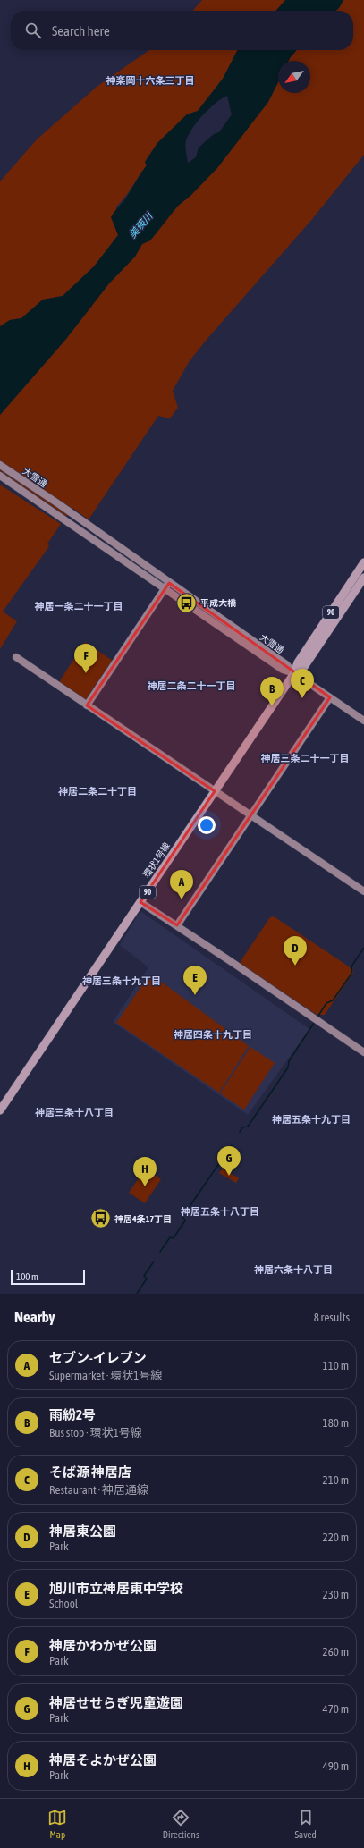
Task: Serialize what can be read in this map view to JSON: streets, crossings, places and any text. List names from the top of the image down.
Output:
{
  "streets": {
    "main road": ["90", "環状1号線"],
    "street": ["大雪通"]
  },
  "crossings": [
    ["大雪通", "環状1号線"]
  ],
  "districts": [
    "神楽岡十六条三丁目",
    "神居一条二十一丁目",
    "神居二条二十一丁目",
    "神居三条二十一丁目",
    "神居二条二十丁目",
    "神居三条十九丁目",
    "神居四条十九丁目",
    "神居三条十八丁目",
    "神居五条十九丁目",
    "神居五条十八丁目",
    "神居六条十八丁目"
  ],
  "water": ["美瑛川"],
  "places": {
    "bus stop": ["平成大橋", "神居4条17丁目"]
  },
  "scale_bar": "100 m",
  "north": "bottom left",
  "page": {
    "search": "Search here",
    "pins": [
      "F",
      "C",
      "B",
      "A",
      "D",
      "E",
      "G",
      "H"
    ],
    "scale": "100 m",
    "heading": ["Nearby", "8 results"],
    "list": [
      {
        "mark": "A",
        "name": "セブン-イレブン",
        "note": "Supermarket · 環状1号線",
        "value": "110 m"
      },
      {
        "mark": "B",
        "name": "雨紛2号",
        "note": "Bus stop · 環状1号線",
        "value": "180 m"
      },
      {
        "mark": "C",
        "name": "そば源 神居店",
        "note": "Restaurant · 神居通線",
        "value": "210 m"
      },
      {
        "mark": "D",
        "name": "神居東公園",
        "note": "Park",
        "value": "220 m"
      },
      {
        "mark": "E",
        "name": "旭川市立神居東中学校",
        "note": "School",
        "value": "230 m"
      },
      {
        "mark": "F",
        "name": "神居かわかぜ公園",
        "note": "Park",
        "value": "260 m"
      },
      {
        "mark": "G",
        "name": "神居せせらぎ児童遊園",
        "note": "Park",
        "value": "470 m"
      },
      {
        "mark": "H",
        "name": "神居そよかぜ公園",
        "note": "Park",
        "value": "490 m"
      }
    ],
    "nav": ["Map", "Directions", "Saved"]
  }
}
